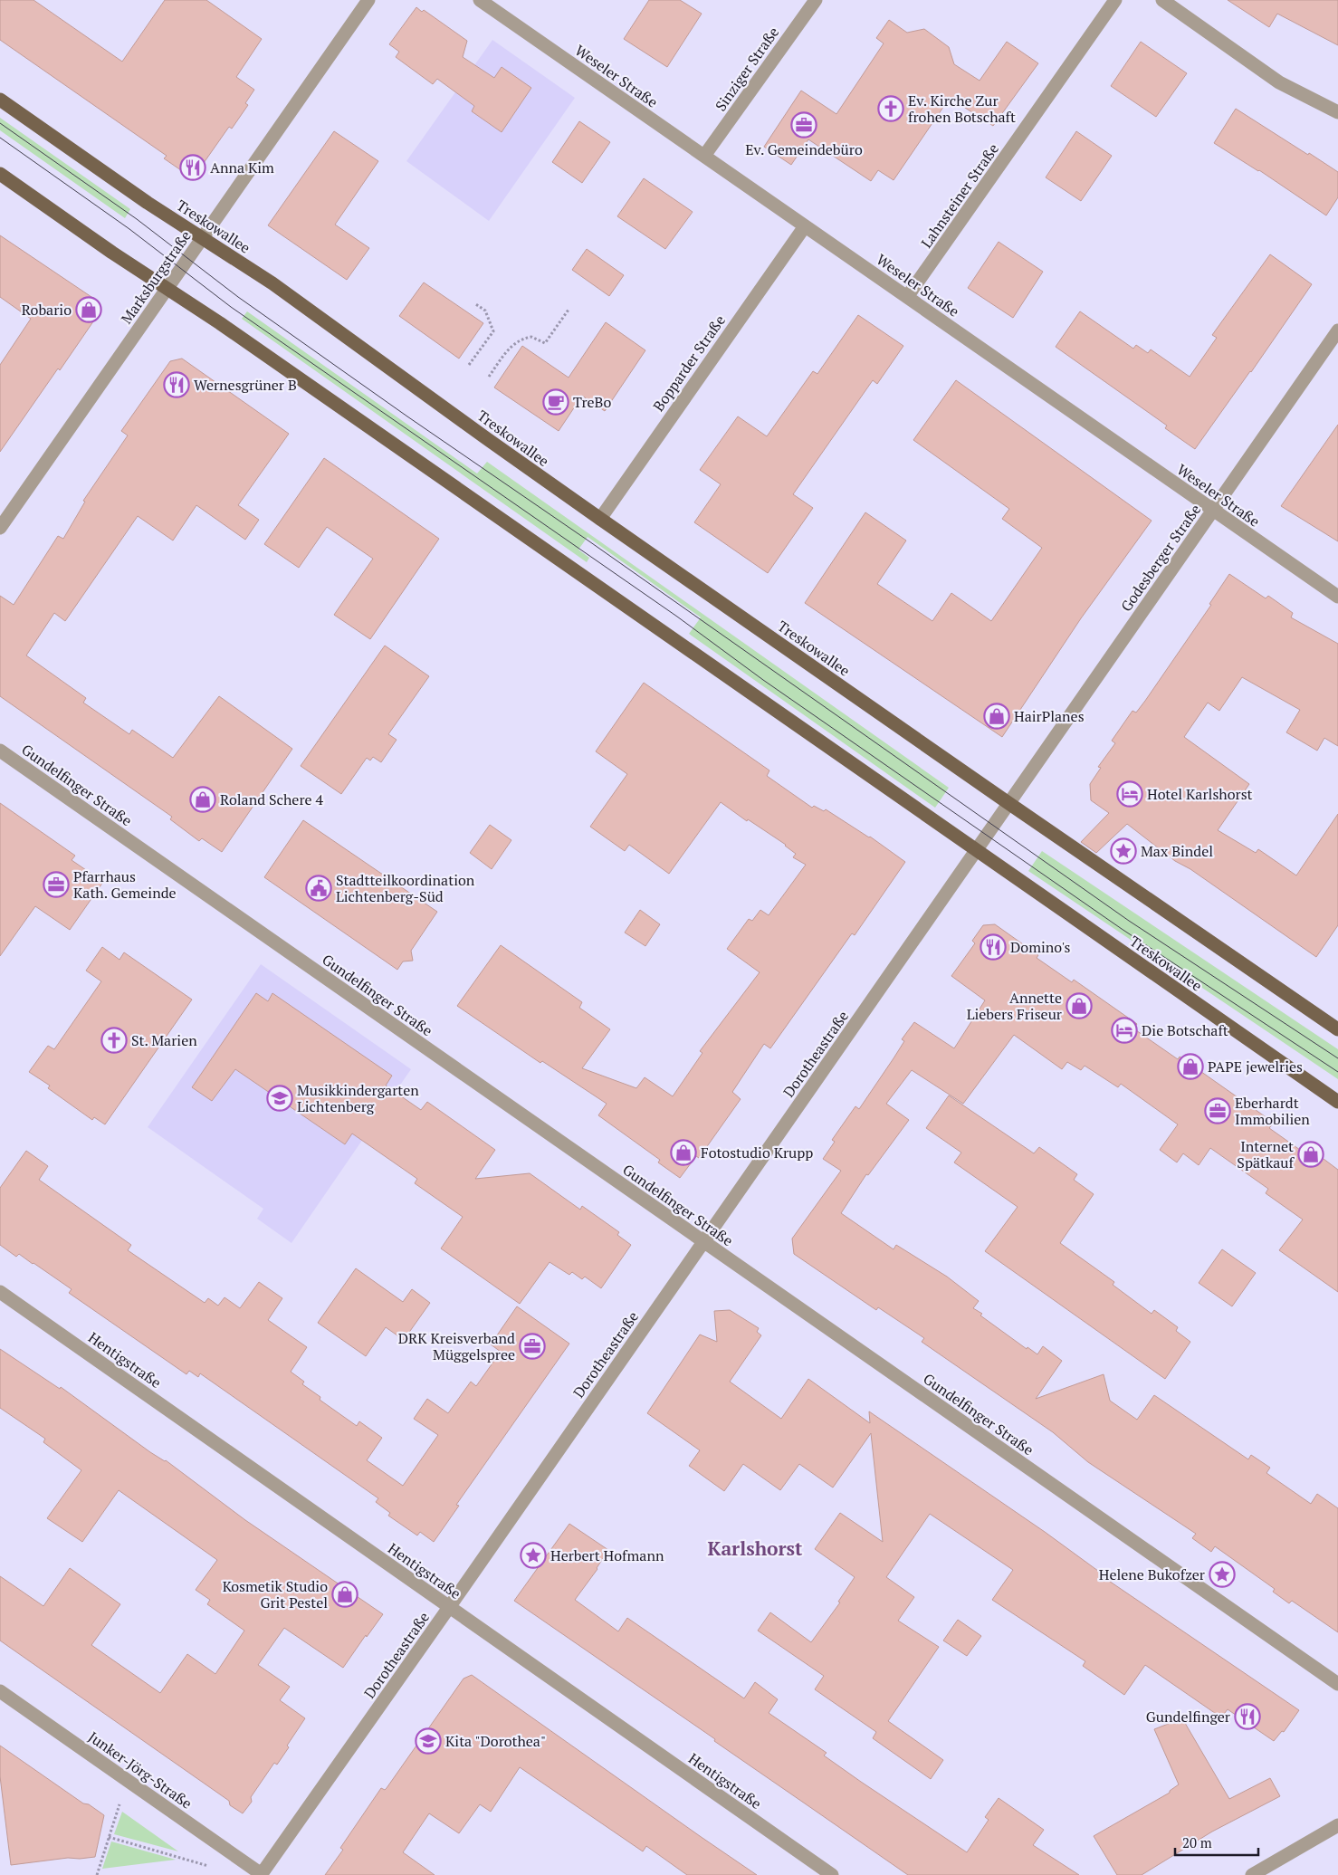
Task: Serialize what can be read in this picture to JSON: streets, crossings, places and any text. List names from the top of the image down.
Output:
{
  "streets": {
    "main road": ["Treskowallee"],
    "street": [
      "Sinziger Straße",
      "Weseler Straße",
      "Lahnsteiner Straße",
      "Marksburgstraße",
      "Bopparder Straße",
      "Godesberger Straße",
      "Gundelfinger Straße",
      "Dorotheastraße",
      "Hentigstraße",
      "Junker-Jörg-Straße"
    ]
  },
  "crossings": [
    ["Sinziger Straße", "Weseler Straße"],
    ["Weseler Straße", "Lahnsteiner Straße"],
    ["Weseler Straße", "Bopparder Straße"],
    ["Weseler Straße", "Godesberger Straße"],
    ["Treskowallee", "Marksburgstraße"],
    ["Treskowallee", "Bopparder Straße"],
    ["Treskowallee", "Godesberger Straße"],
    ["Treskowallee", "Dorotheastraße"],
    ["Gundelfinger Straße", "Dorotheastraße"],
    ["Dorotheastraße", "Hentigstraße"],
    ["Dorotheastraße", "Junker-Jörg-Straße"]
  ],
  "districts": ["Karlshorst"],
  "places": {
    "church": ["Ev. Kirche Zur frohen Botschaft", "St. Marien"],
    "office": [
      "Ev. Gemeindebüro",
      "Pfarrhaus Kath. Gemeinde",
      "Eberhardt Immobilien",
      "DRK Kreisverband Müggelspree"
    ],
    "restaurant": [
      "Anna Kim",
      "Wernesgrüner B",
      "Domino's",
      "Gundelfinger"
    ],
    "shop": [
      "Robario",
      "HairPlanes",
      "Roland Schere 4",
      "Annette Liebers Friseur",
      "PAPE jewelries",
      "Fotostudio Krupp",
      "Internet Spätkauf",
      "Kosmetik Studio Grit Pestel"
    ],
    "cafe": ["TreBo"],
    "hotel": ["Hotel Karlshorst", "Die Botschaft"],
    "place": ["Max Bindel", "Herbert Hofmann", "Helene Bukofzer"],
    "public building": ["Stadtteilkoordination Lichtenberg-Süd"],
    "school or university": ["Musikkindergarten Lichtenberg", "Kita \"Dorothea\""]
  },
  "scale_bar": "20 m"
}
